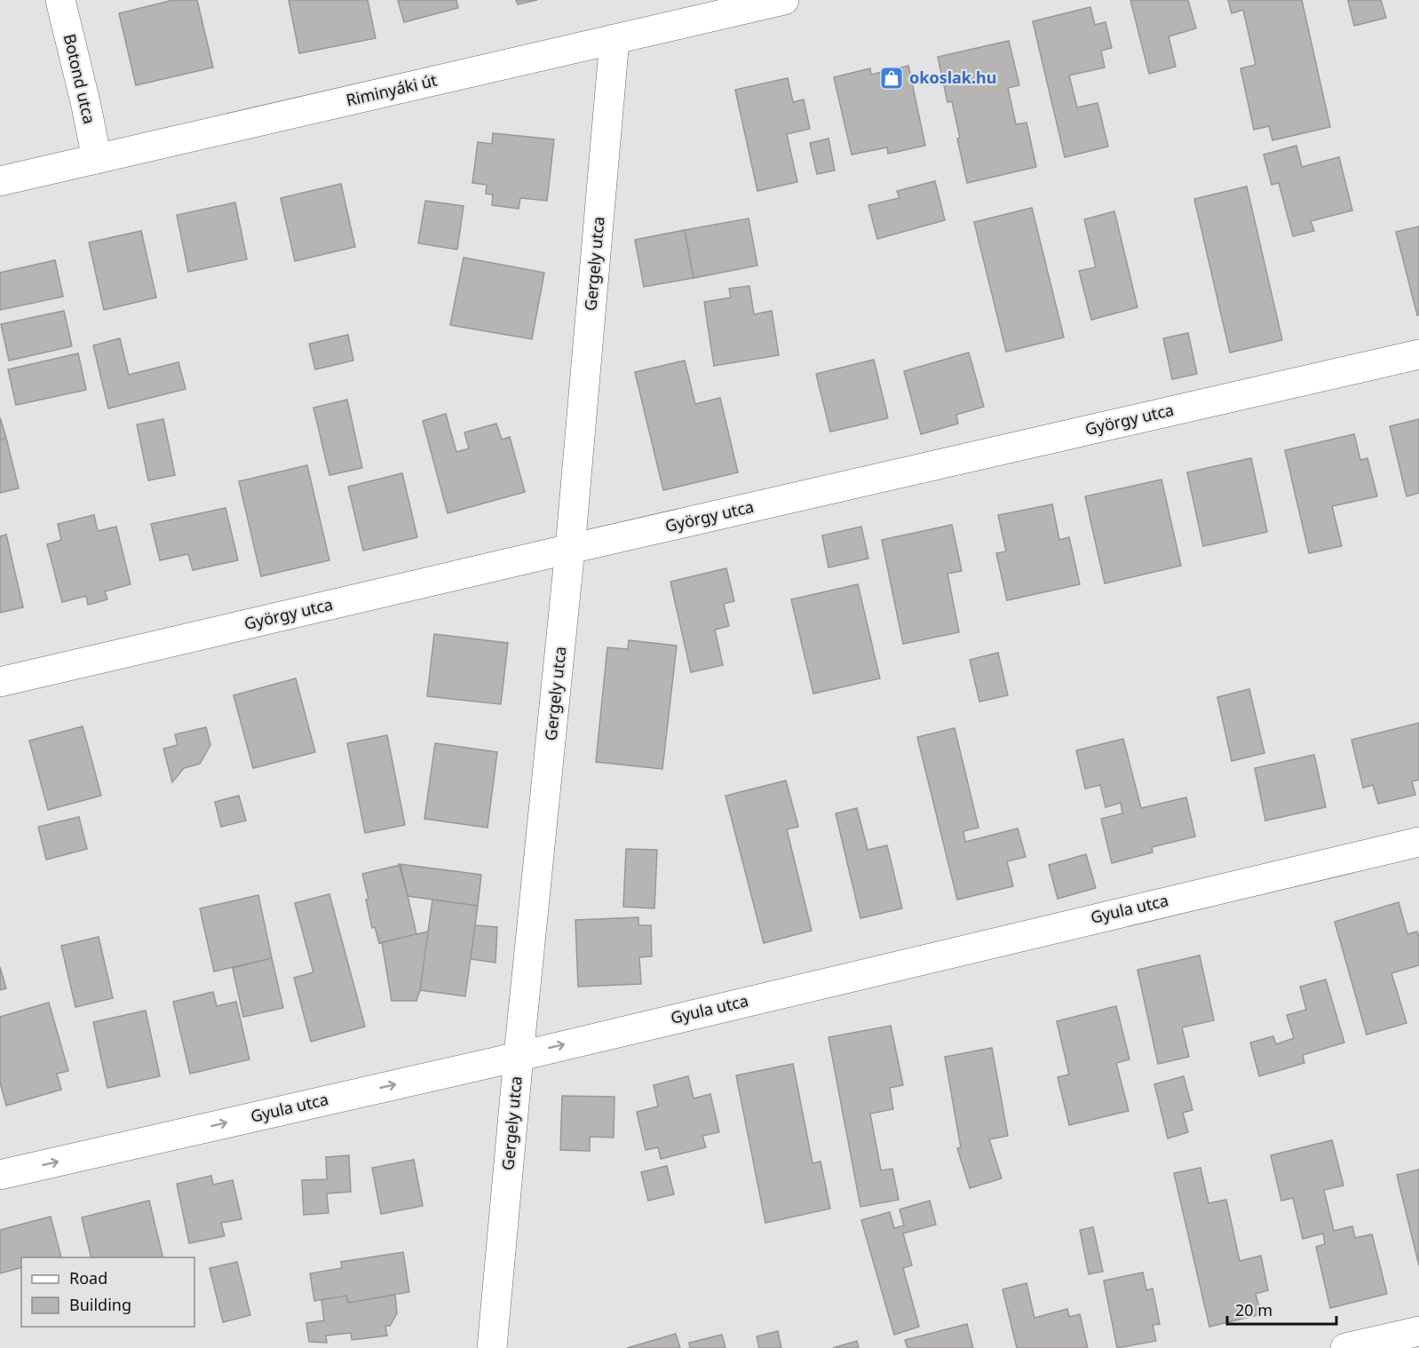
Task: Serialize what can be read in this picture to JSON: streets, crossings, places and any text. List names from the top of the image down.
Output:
{
  "streets": {
    "street": [
      "Botond utca",
      "Riminyáki út",
      "Gergely utca",
      "György utca",
      "Gyula utca"
    ]
  },
  "crossings": [
    ["Botond utca", "Riminyáki út"],
    ["Riminyáki út", "Gergely utca"],
    ["Gergely utca", "György utca"],
    ["Gergely utca", "Gyula utca"]
  ],
  "one_way": ["Gyula utca"],
  "places": {
    "shop": ["okoslak.hu"]
  },
  "legend": ["Road", "Building"],
  "scale_bar": "20 m"
}
